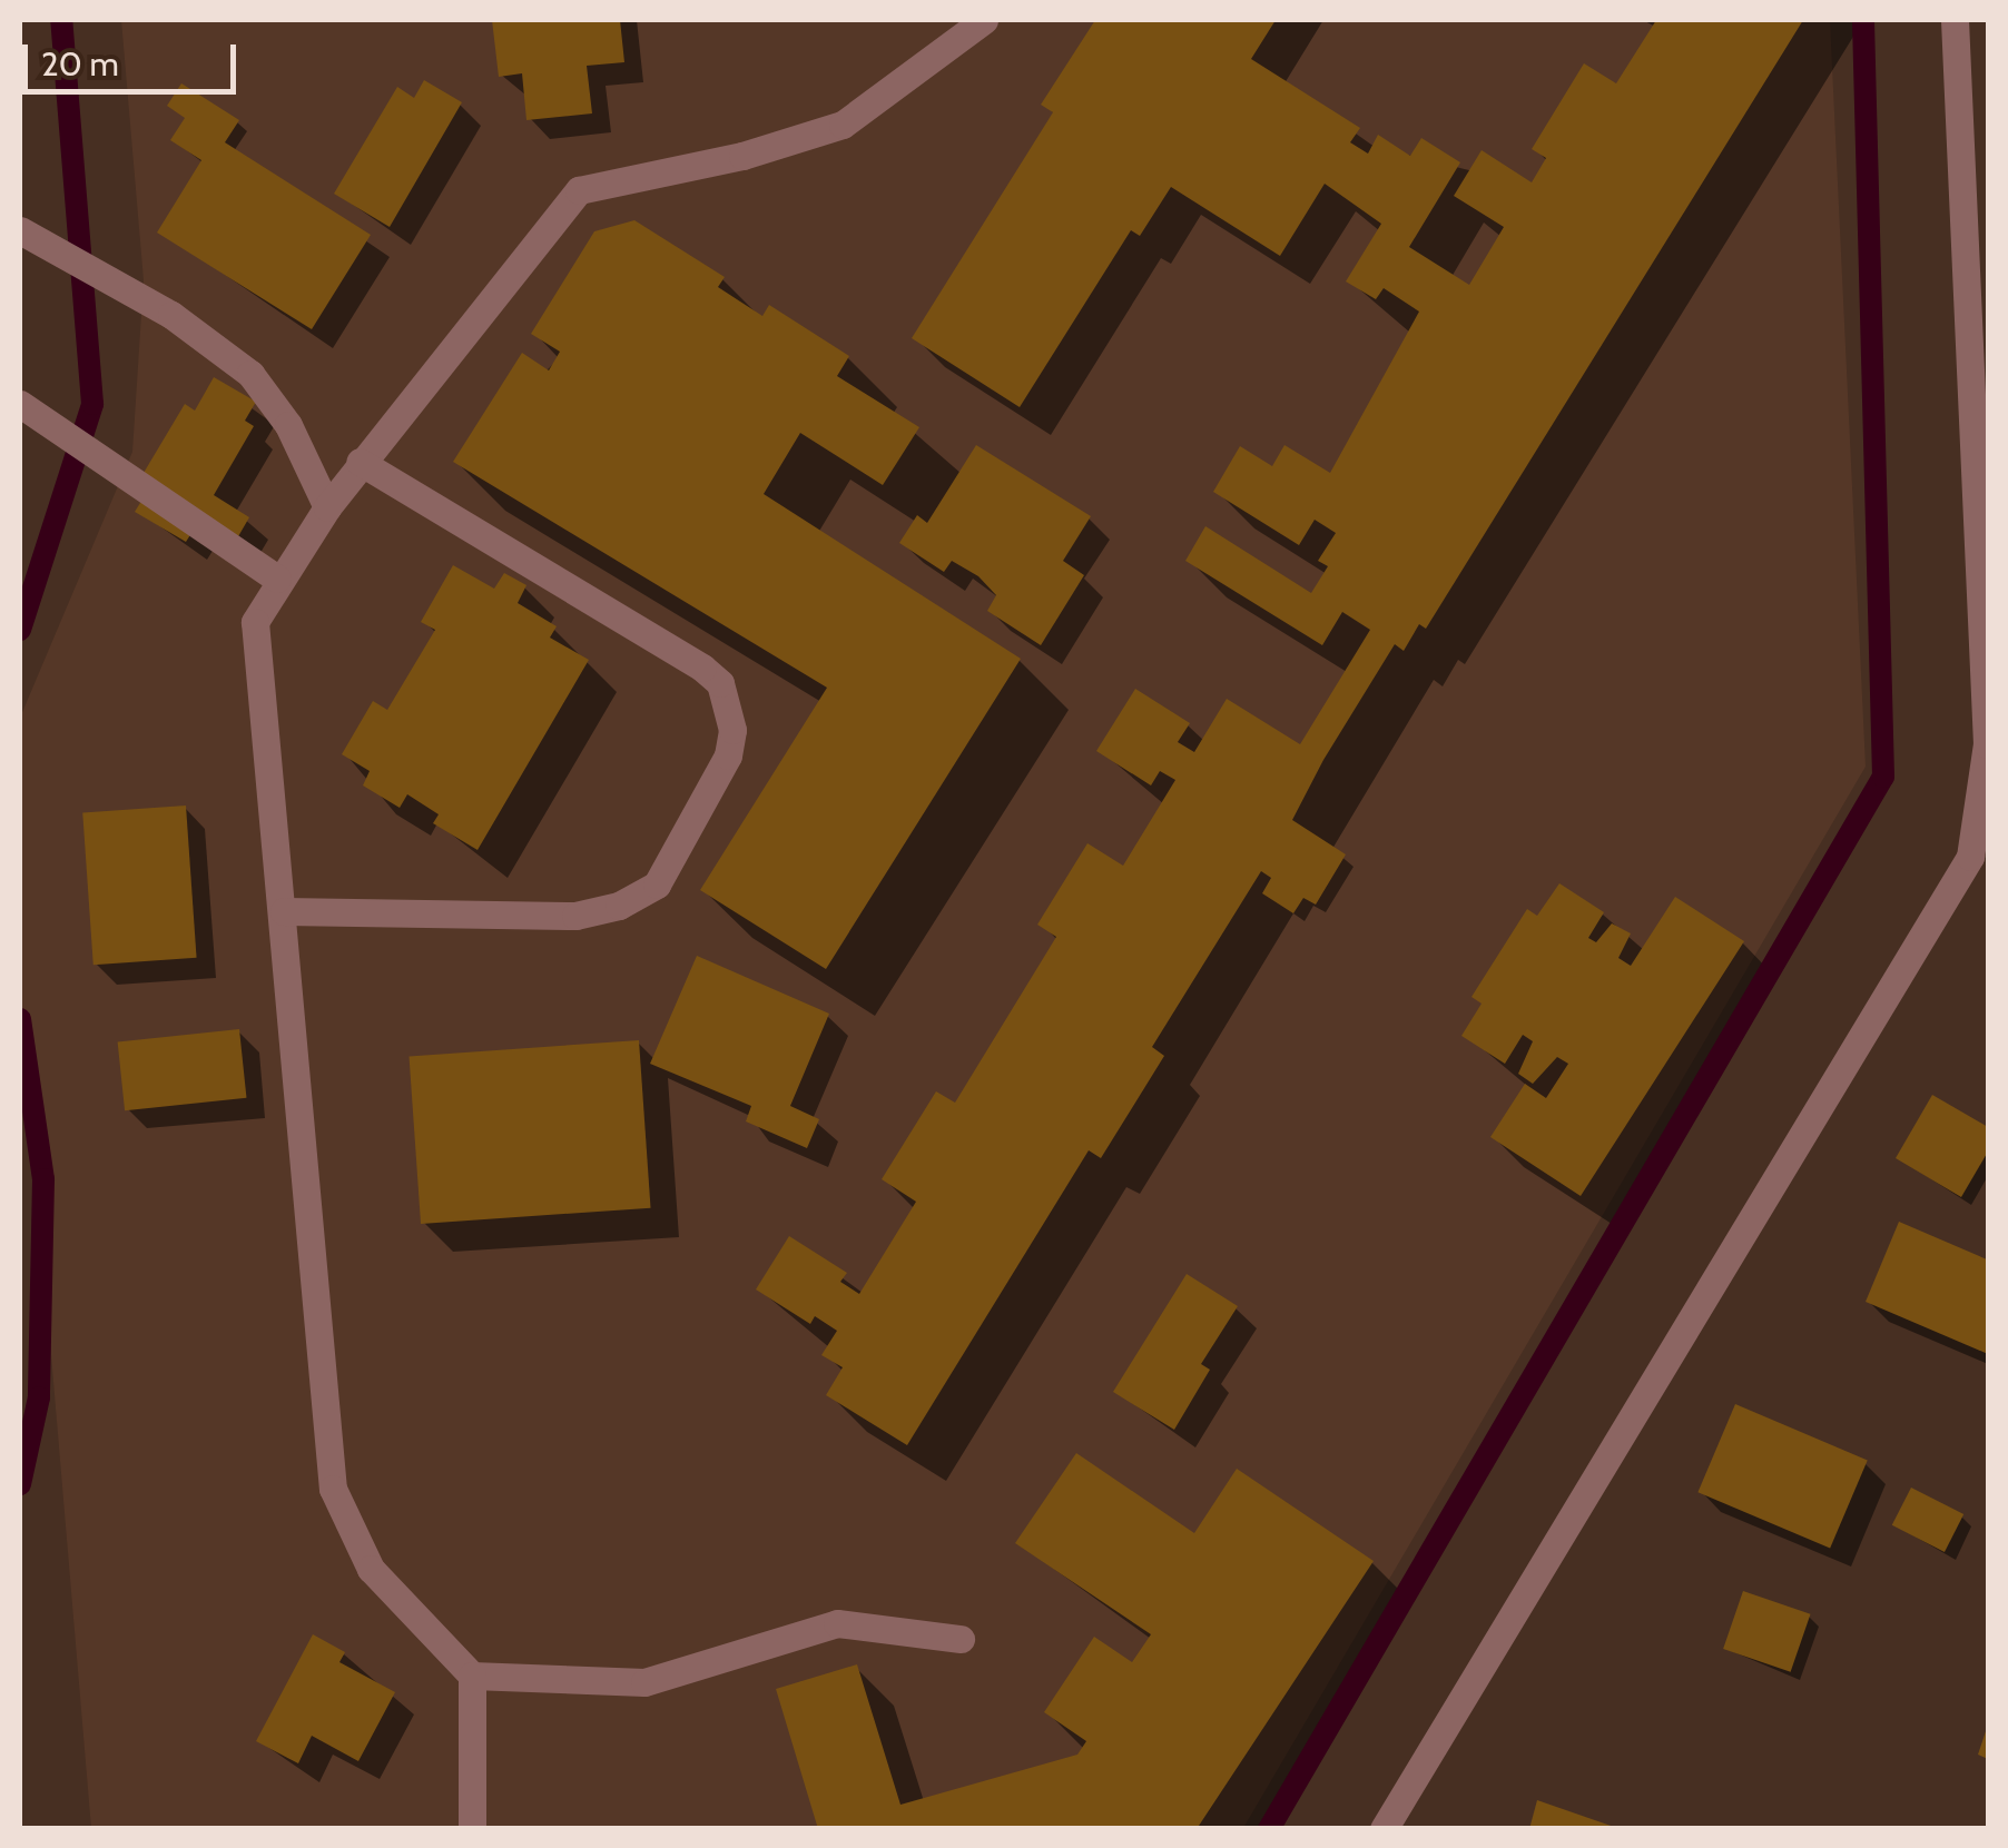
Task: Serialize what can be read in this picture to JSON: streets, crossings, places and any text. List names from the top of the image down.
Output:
{
  "scale_bar": "20 m"
}
